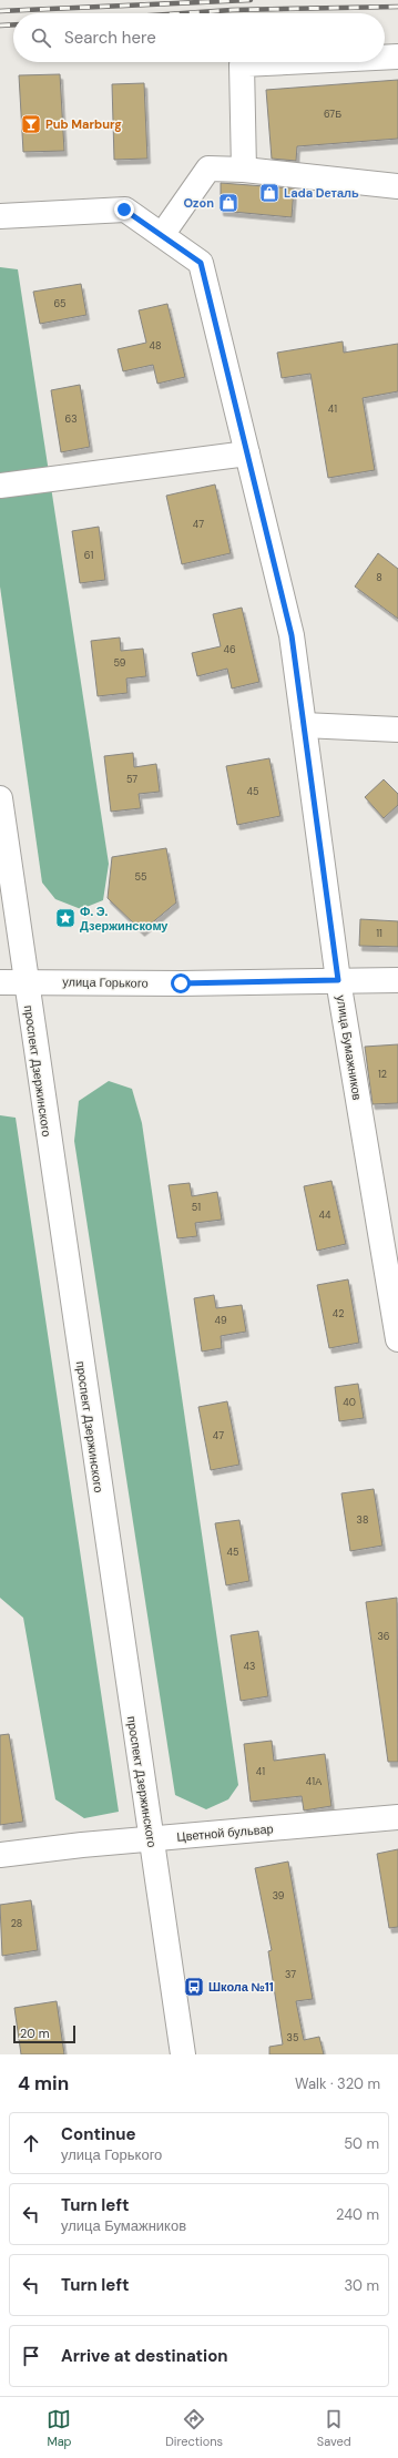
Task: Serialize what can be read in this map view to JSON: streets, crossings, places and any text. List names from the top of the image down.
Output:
{
  "streets": {
    "street": [
      "улица Горького",
      "улица Бумажников",
      "проспект Дзержинского",
      "Цветной бульвар"
    ]
  },
  "crossings": [
    ["улица Горького", "улица Бумажников"],
    ["улица Горького", "проспект Дзержинского"],
    ["проспект Дзержинского", "Цветной бульвар"]
  ],
  "places": {
    "bar": ["Pub Marburg"],
    "shop": ["Lada Dеталь", "Ozon"],
    "place": ["Ф. Э. Дзержинскому"],
    "bus stop": ["Школа №11"]
  },
  "house_numbers": [
    "67Б",
    "65",
    "48",
    "41",
    "63",
    "47",
    "61",
    "8",
    "46",
    "59",
    "57",
    "45",
    "55",
    "11",
    "12",
    "51",
    "44",
    "42",
    "49",
    "40",
    "47",
    "38",
    "45",
    "36",
    "43",
    "41",
    "41А",
    "39",
    "28",
    "37",
    "35"
  ],
  "scale_bar": "20 m",
  "page": {
    "search": "Search here",
    "scale": "20 m",
    "heading": ["4 min", "Walk · 320 m"],
    "list": [
      ["Continue", "улица Горького", "50 m"],
      ["Turn left", "улица Бумажников", "240 m"],
      ["Turn left", "30 m"],
      "Arrive at destination"
    ],
    "nav": ["Map", "Directions", "Saved"]
  }
}
